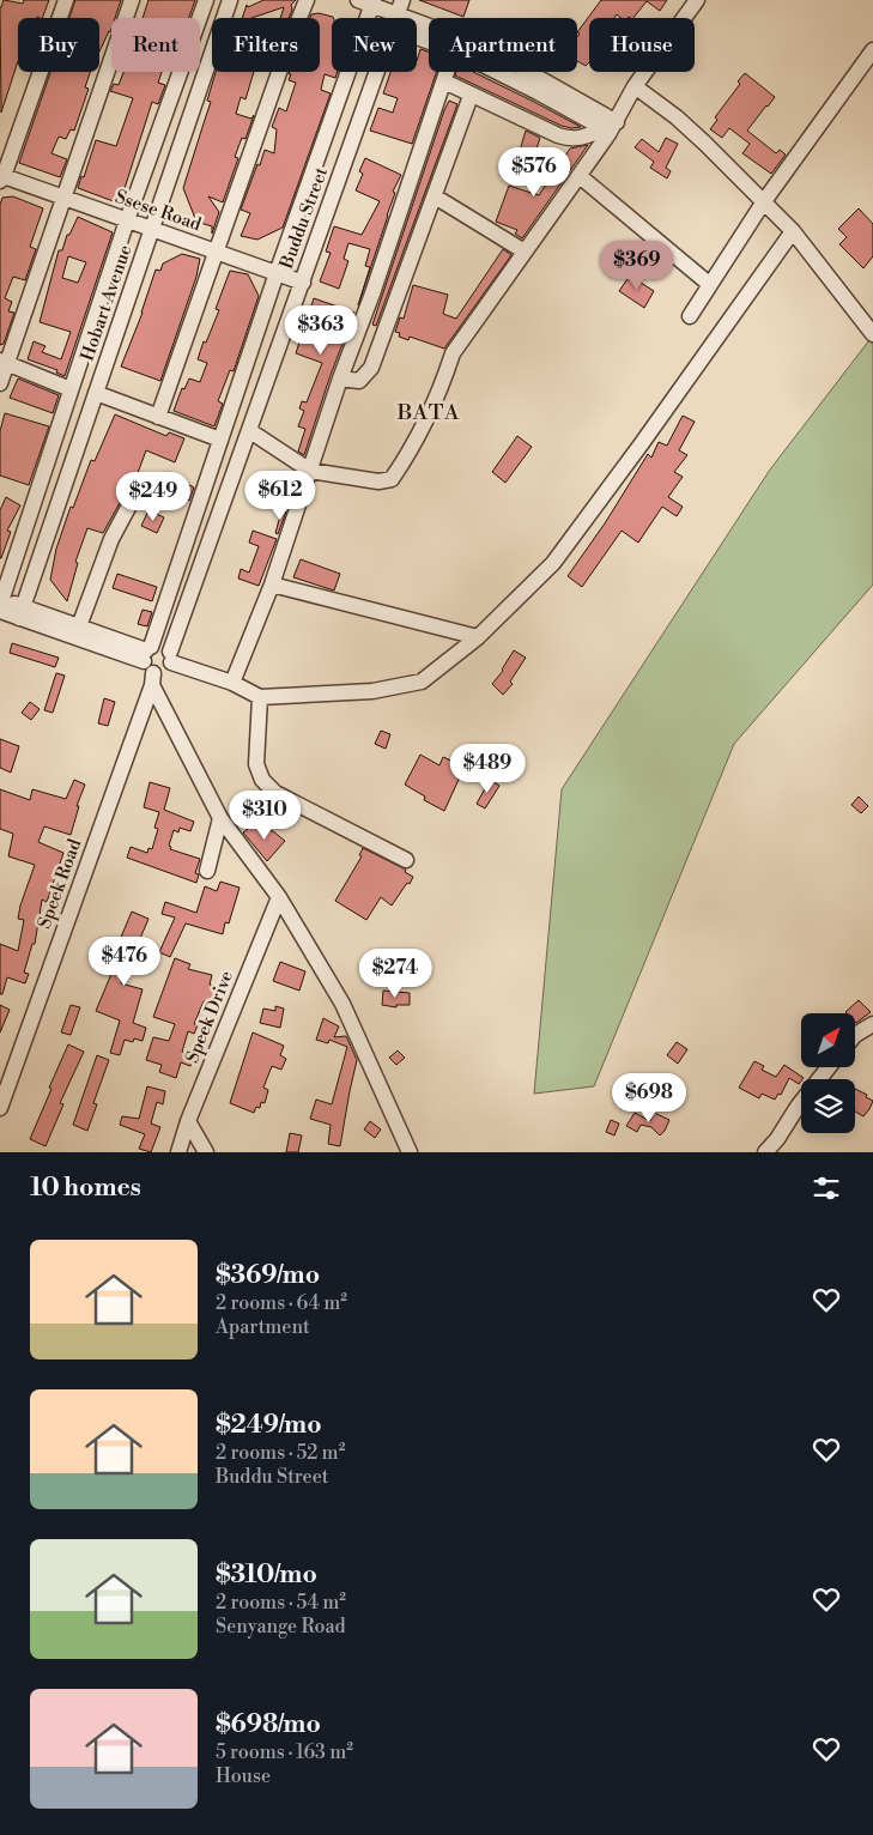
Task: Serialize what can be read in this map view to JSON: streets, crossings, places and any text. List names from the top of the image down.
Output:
{
  "streets": {
    "street": [
      "Ssese Road",
      "Buddu Street",
      "Hobart Avenue",
      "Speek Road",
      "Speek Drive"
    ]
  },
  "crossings": [
    ["Ssese Road", "Buddu Street"],
    ["Ssese Road", "Hobart Avenue"]
  ],
  "districts": ["BATA"],
  "north": "top right",
  "page": {
    "chip": [
      "Buy",
      "Rent",
      "Filters",
      "New",
      "Apartment",
      "House"
    ],
    "price": [
      "$576",
      "$369",
      "$363",
      "$612",
      "$249",
      "$489",
      "$310",
      "$476",
      "$274",
      "$698"
    ],
    "heading": "10 homes",
    "list": [
      {
        "name": "$369/mo",
        "note": "2 rooms · 64 m² · Apartment"
      },
      {
        "name": "$249/mo",
        "note": "2 rooms · 52 m² · Buddu Street"
      },
      {
        "name": "$310/mo",
        "note": "2 rooms · 54 m² · Senyange Road"
      },
      {
        "name": "$698/mo",
        "note": "5 rooms · 163 m² · House"
      }
    ]
  }
}
